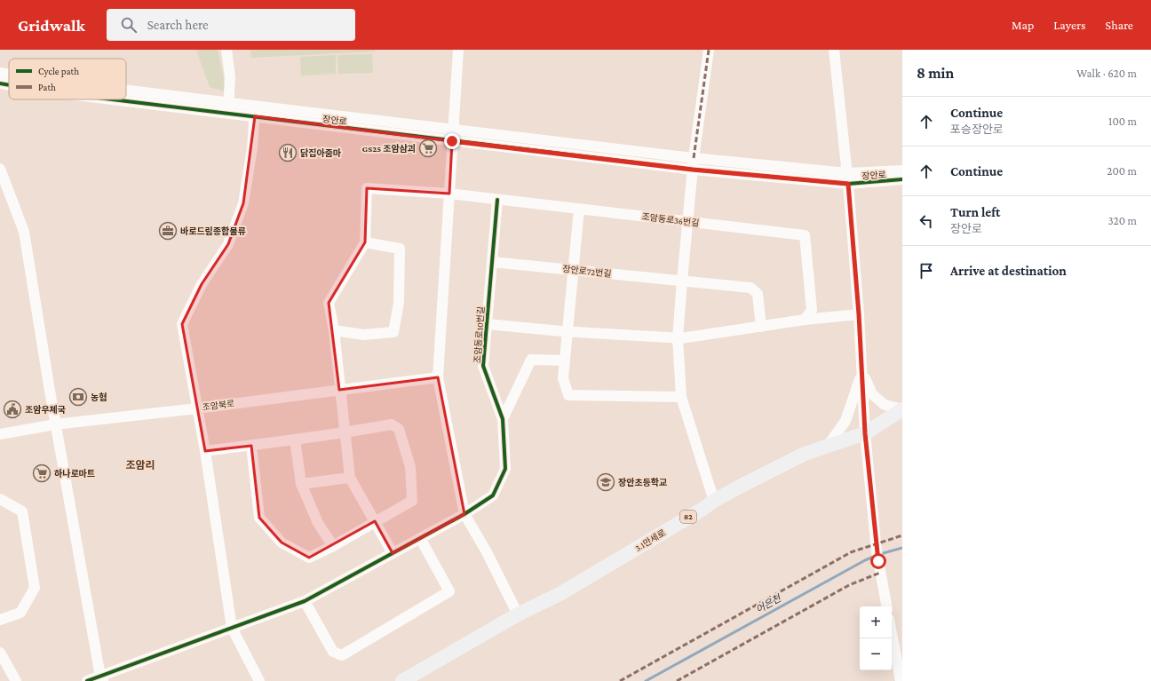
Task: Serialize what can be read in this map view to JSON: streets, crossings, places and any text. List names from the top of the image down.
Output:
{
  "streets": {
    "main road": ["82", "3.1만세로"],
    "street": [
      "장안로",
      "조암동로36번길",
      "장안로72번길",
      "조암동로10번길",
      "조암북로"
    ]
  },
  "crossings": [
    ["조암동로36번길", "조암동로10번길"],
    ["장안로72번길", "조암동로10번길"]
  ],
  "districts": ["조암리"],
  "water": ["어은천"],
  "places": {
    "supermarket": ["GS25 조암삼괴", "하나로마트"],
    "restaurant": ["닭집아줌마"],
    "office": ["바로드림종합물류"],
    "bank": ["농협"],
    "public building": ["조암우체국"],
    "school or university": ["장안초등학교"]
  },
  "legend": ["Cycle path", "Path"],
  "page": {
    "header": "Gridwalk",
    "search": "Search here",
    "nav": ["Map", "Layers", "Share"],
    "heading": ["8 min", "Walk · 620 m"],
    "list": [
      ["Continue", "포승장안로", "100 m"],
      ["Continue", "200 m"],
      ["Turn left", "장안로", "320 m"],
      "Arrive at destination"
    ],
    "map_buttons": ["+", "−"]
  }
}
